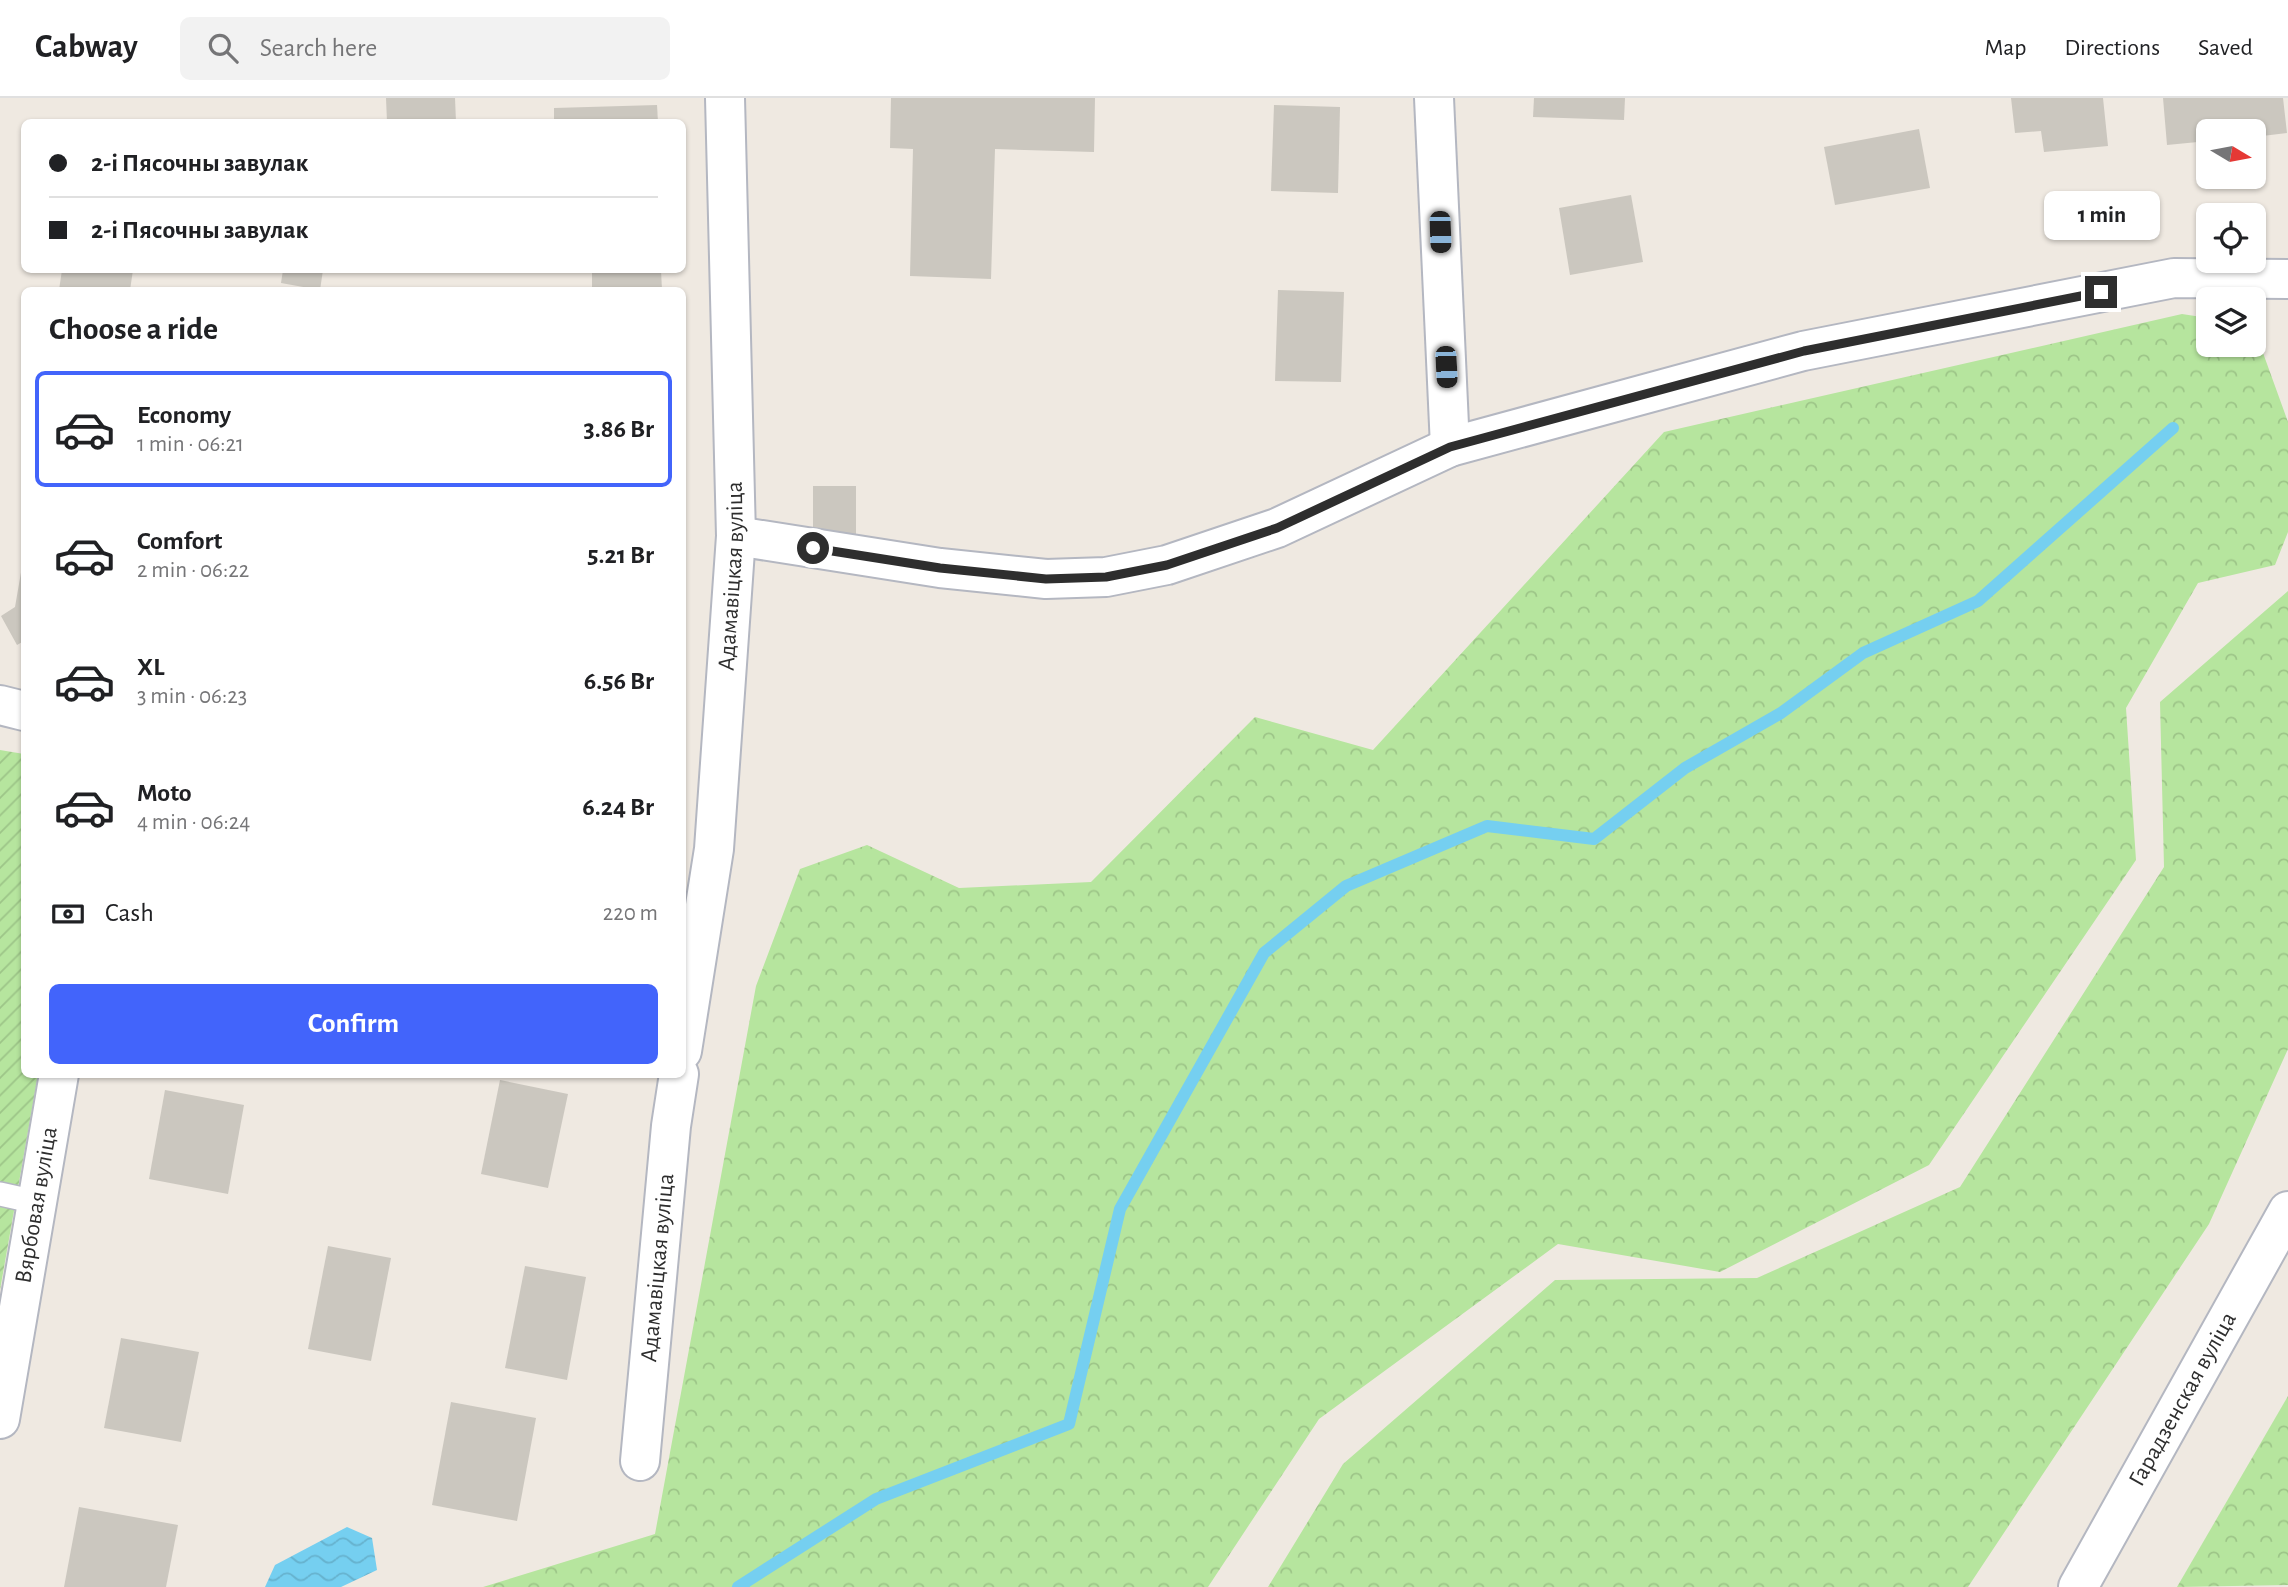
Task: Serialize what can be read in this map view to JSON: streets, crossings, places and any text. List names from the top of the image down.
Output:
{
  "streets": {
    "street": ["Адамавіцкая вуліца", "Вярбовая вуліца", "Гарадзенская вуліца"]
  },
  "north": "right",
  "page": {
    "header": "Cabway",
    "search": "Search here",
    "nav": ["Map", "Directions", "Saved"],
    "banner": ["2-і Пясочны завулак", "2-і Пясочны завулак"],
    "bubble": "1 min",
    "heading": "Choose a ride",
    "list": [
      {
        "name": "Economy",
        "note": "1 min · 06:21",
        "value": "3.86 Br"
      },
      {
        "name": "Comfort",
        "note": "2 min · 06:22",
        "value": "5.21 Br"
      },
      {
        "name": "XL",
        "note": "3 min · 06:23",
        "value": "6.56 Br"
      },
      {
        "name": "Moto",
        "note": "4 min · 06:24",
        "value": "6.24 Br"
      }
    ],
    "pay": ["Cash", "220 m"],
    "buttons": "Confirm"
  }
}
